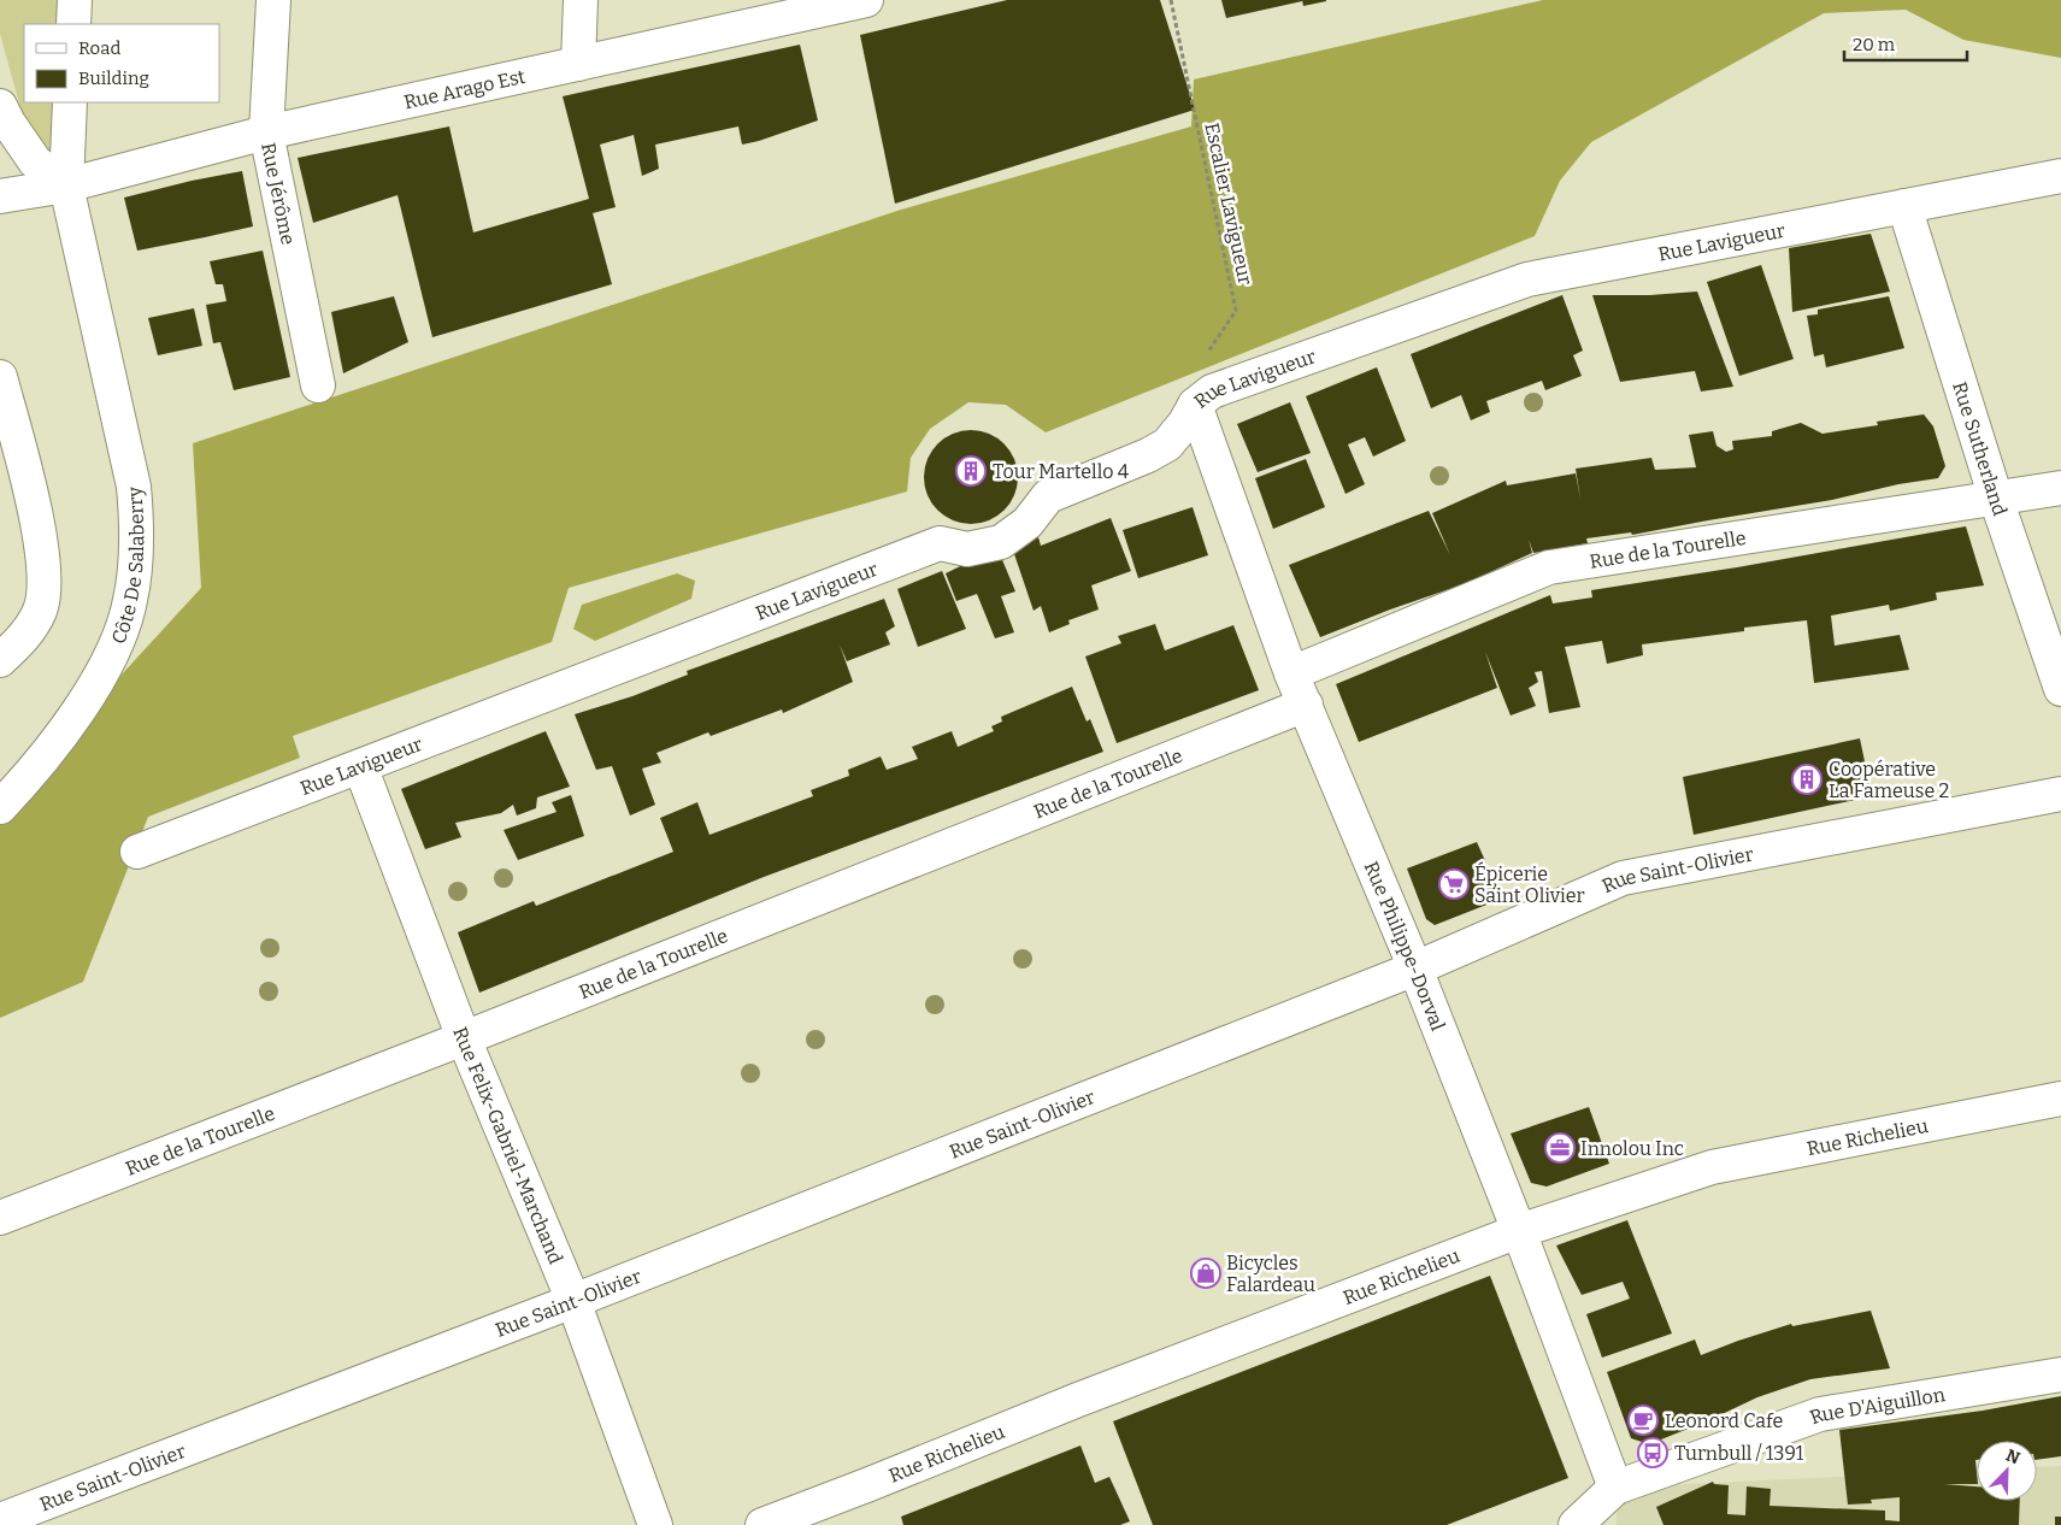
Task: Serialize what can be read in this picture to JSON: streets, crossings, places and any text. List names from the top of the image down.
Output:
{
  "streets": {
    "street": [
      "Rue Arago Est",
      "Rue Jérôme",
      "Rue Lavigueur",
      "Rue Sutherland",
      "Rue de la Tourelle",
      "Côte De Salaberry",
      "Rue Saint-Olivier",
      "Rue Philippe-Dorval",
      "Rue Richelieu",
      "Rue Felix-Gabriel-Marchand",
      "Rue D'Aiguillon"
    ],
    "path": ["Escalier Lavigueur"]
  },
  "crossings": [
    ["Rue Arago Est", "Rue Jérôme"],
    ["Rue Arago Est", "Côte De Salaberry"],
    ["Escalier Lavigueur", "Rue Lavigueur"],
    ["Escalier Lavigueur", "Rue Philippe-Dorval"],
    ["Rue Lavigueur", "Rue Sutherland"],
    ["Rue Lavigueur", "Rue Philippe-Dorval"],
    ["Rue Lavigueur", "Rue Felix-Gabriel-Marchand"],
    ["Rue Sutherland", "Rue de la Tourelle"],
    ["Rue de la Tourelle", "Rue Philippe-Dorval"],
    ["Rue de la Tourelle", "Rue Felix-Gabriel-Marchand"],
    ["Rue Saint-Olivier", "Rue Philippe-Dorval"],
    ["Rue Saint-Olivier", "Rue Felix-Gabriel-Marchand"],
    ["Rue Philippe-Dorval", "Rue Richelieu"],
    ["Rue Philippe-Dorval", "Rue D'Aiguillon"]
  ],
  "places": {
    "building": ["Tour Martello 4", "Coopérative La Fameuse 2"],
    "supermarket": ["Épicerie Saint Olivier"],
    "office": ["Innolou Inc"],
    "shop": ["Bicycles Falardeau"],
    "cafe": ["Leonord Cafe"],
    "bus stop": ["Turnbull / 1391"]
  },
  "legend": ["Road", "Building"],
  "scale_bar": "20 m",
  "north": "top right"
}
